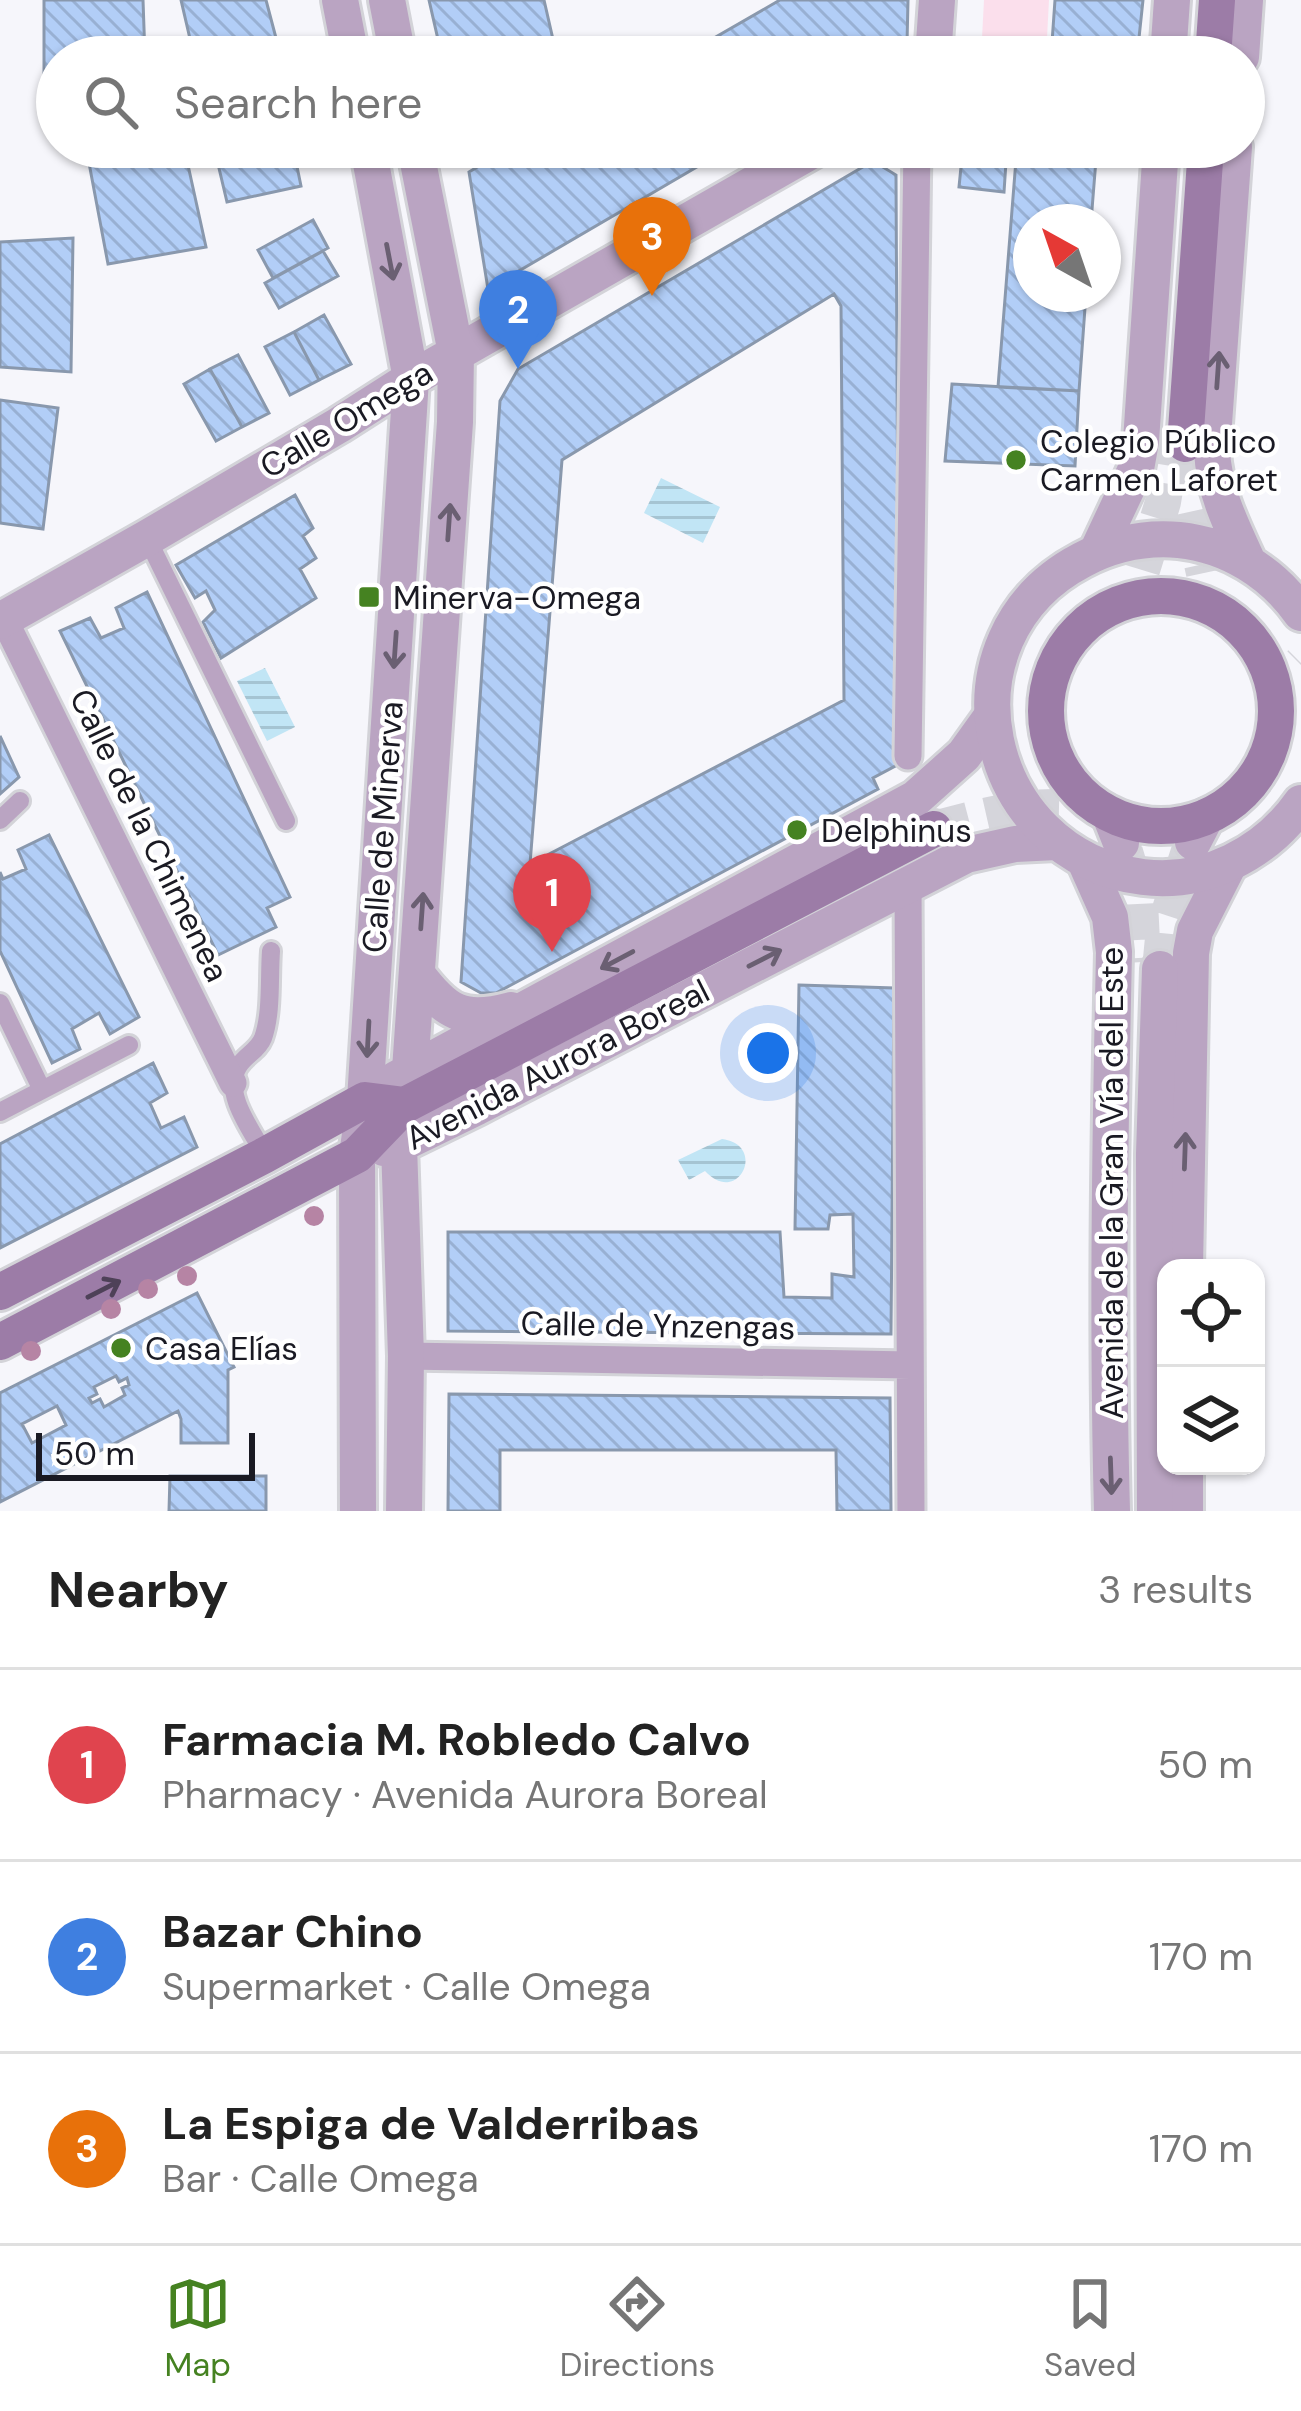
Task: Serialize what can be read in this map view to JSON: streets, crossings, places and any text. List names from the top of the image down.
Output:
{
  "streets": {
    "main road": ["Avenida Aurora Boreal"],
    "street": [
      "Calle Omega",
      "Calle de Minerva",
      "Calle de la Chimenea",
      "Avenida de la Gran Vía del Este",
      "Calle de Ynzengas"
    ]
  },
  "crossings": [
    ["Calle Omega", "Calle de Minerva"],
    ["Calle Omega", "Calle de la Chimenea"],
    ["Calle de Minerva", "Avenida Aurora Boreal"],
    ["Calle de Minerva", "Calle de Ynzengas"],
    ["Avenida Aurora Boreal", "Avenida de la Gran Vía del Este"]
  ],
  "places": {
    "other": ["Colegio Público Carmen Laforet", "Delphinus", "Casa Elías"],
    "transit": ["Minerva-Omega"]
  },
  "scale_bar": "50 m",
  "north": "top left",
  "page": {
    "search": "Search here",
    "pins": ["3", "2", "1"],
    "scale": "50 m",
    "heading": ["Nearby", "3 results"],
    "list": [
      {
        "mark": "1",
        "name": "Farmacia M. Robledo Calvo",
        "note": "Pharmacy · Avenida Aurora Boreal",
        "value": "50 m"
      },
      {
        "mark": "2",
        "name": "Bazar Chino",
        "note": "Supermarket · Calle Omega",
        "value": "170 m"
      },
      {
        "mark": "3",
        "name": "La Espiga de Valderribas",
        "note": "Bar · Calle Omega",
        "value": "170 m"
      }
    ],
    "nav": ["Map", "Directions", "Saved"]
  }
}
